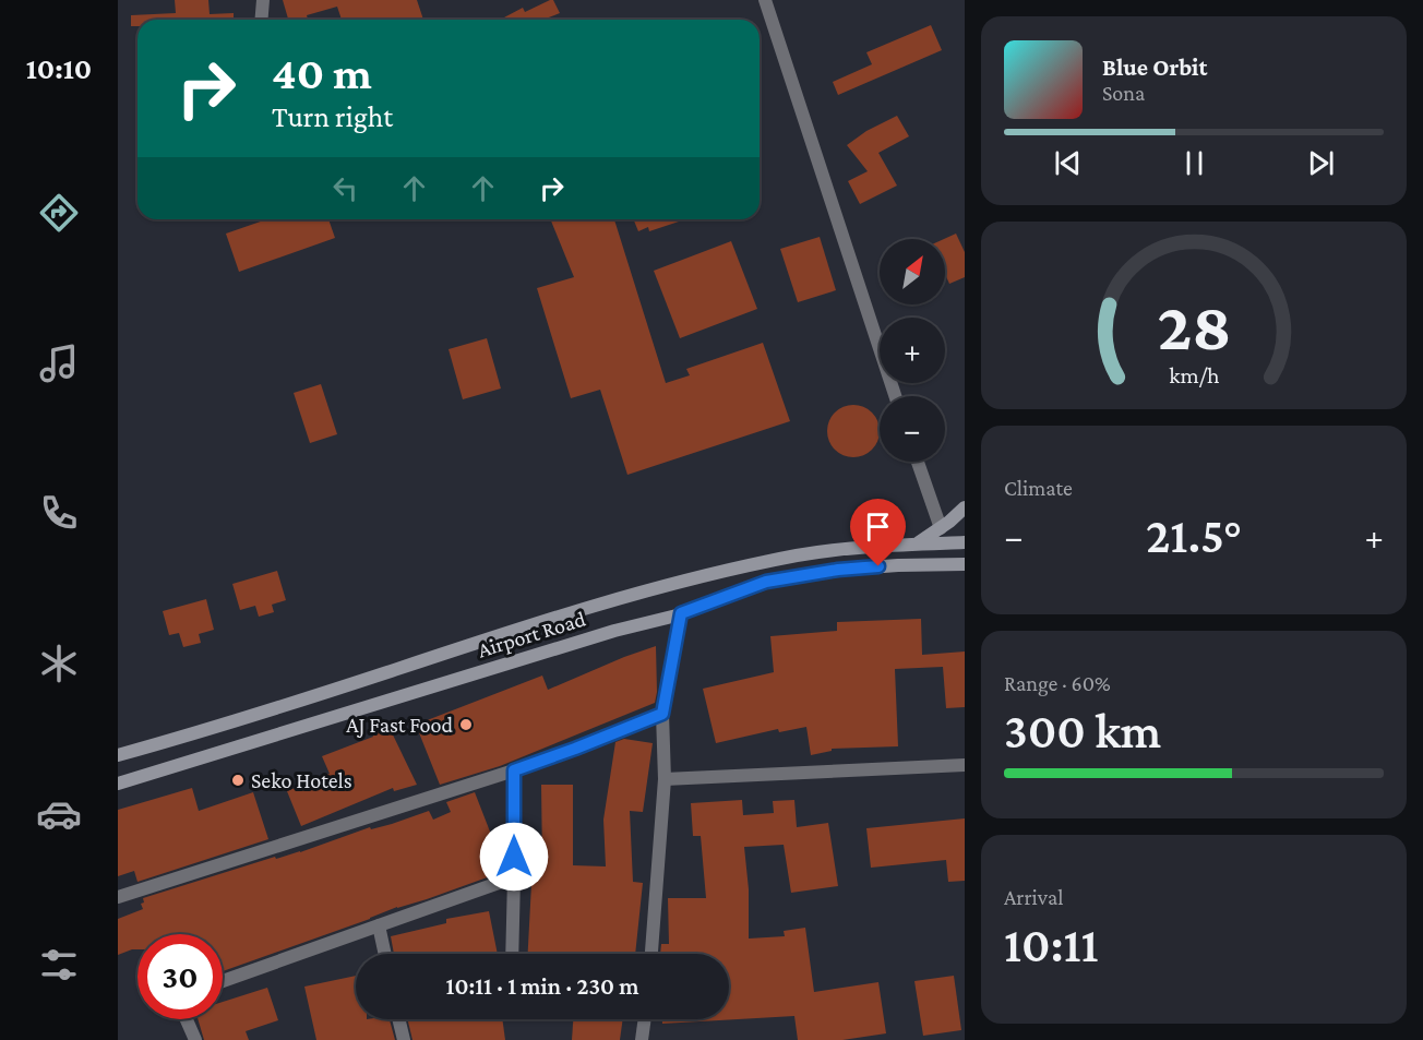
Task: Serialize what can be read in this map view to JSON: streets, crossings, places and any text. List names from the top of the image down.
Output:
{
  "streets": {
    "main road": ["Airport Road"]
  },
  "places": ["AJ Fast Food", "Seko Hotels"],
  "north": "top right",
  "page": {
    "tabs": "10:10",
    "turn": ["40 m", "Turn right"],
    "song": ["Blue Orbit", "Sona"],
    "map_buttons": ["+", "−"],
    "tile": [
      "Climate",
      ["Range · 60%", "300 km"],
      ["Arrival", "10:11"]
    ],
    "heat": ["−", "21.5°", "+"],
    "limit": "30",
    "trip": "10:11 · 1 min · 230 m",
    "gauge": ["28", "km/h"]
  }
}
